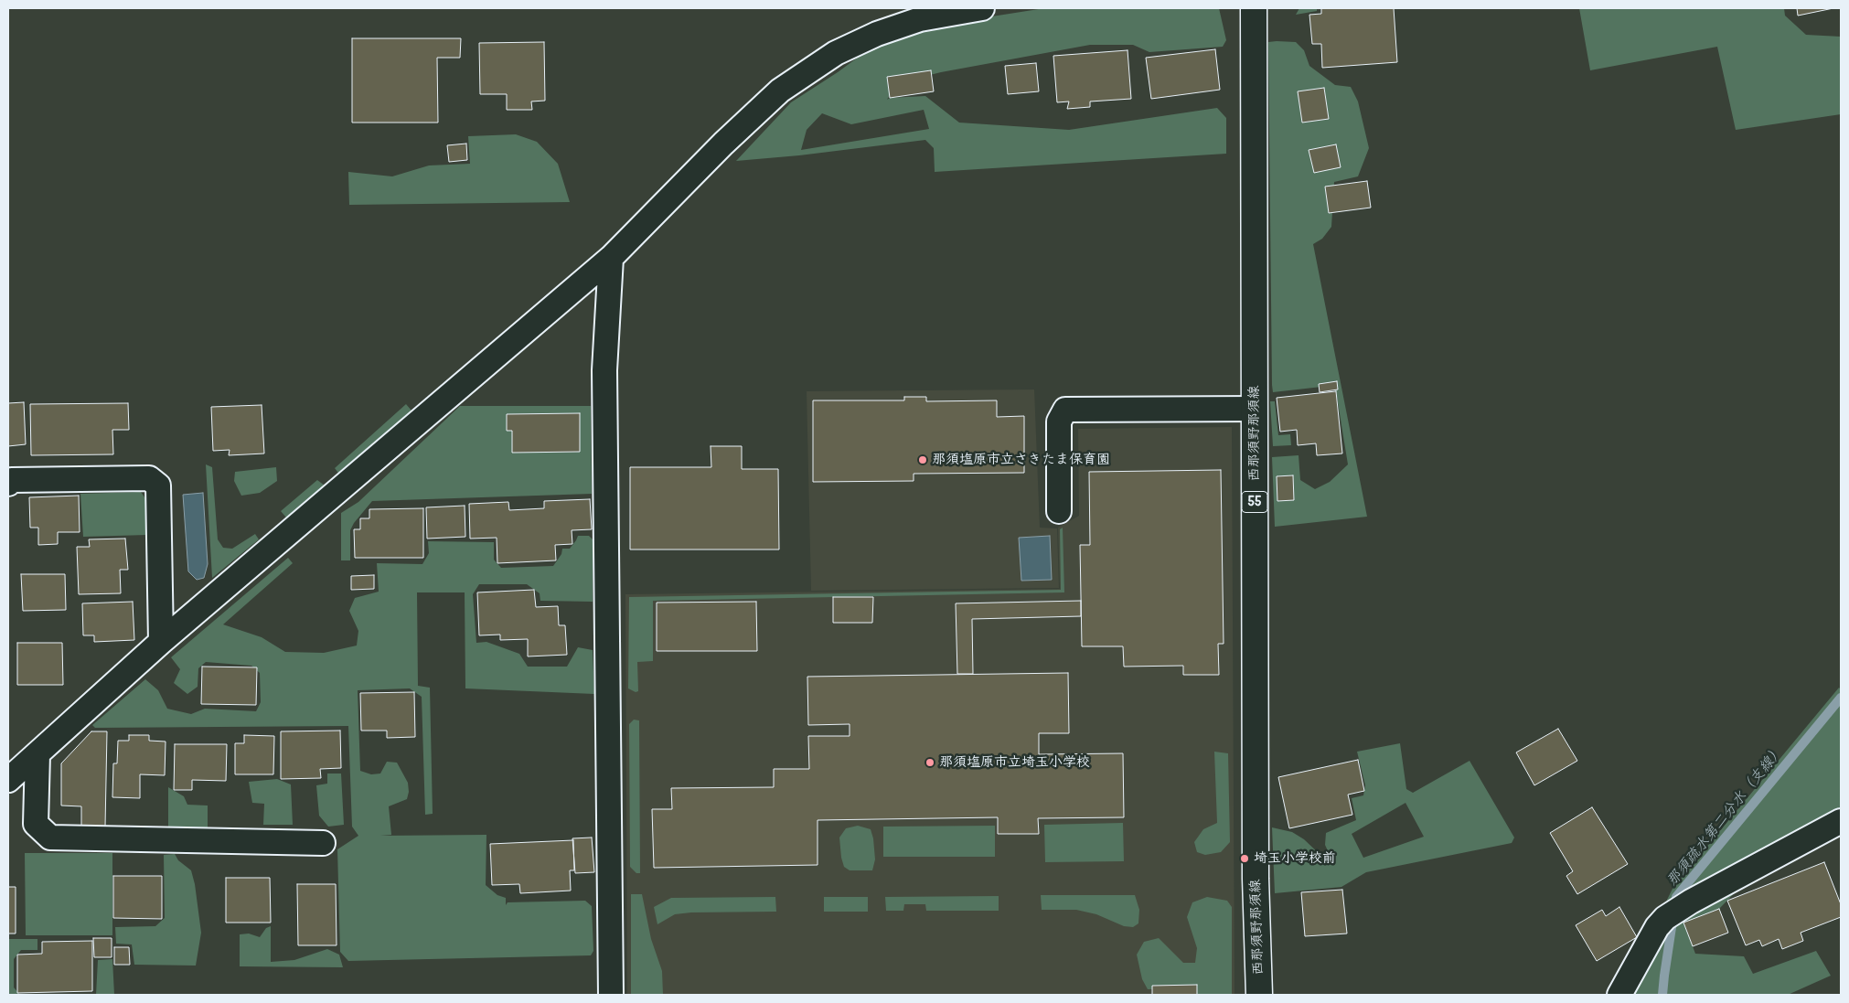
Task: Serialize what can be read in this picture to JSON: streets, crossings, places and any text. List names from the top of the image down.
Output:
{
  "streets": {
    "main road": ["西那須野那須線", "55"]
  },
  "water": ["那須疏水第二分水（支線）"],
  "places": ["那須塩原市立さきたま保育園", "那須塩原市立埼玉小学校", "埼玉小学校前"]
}
